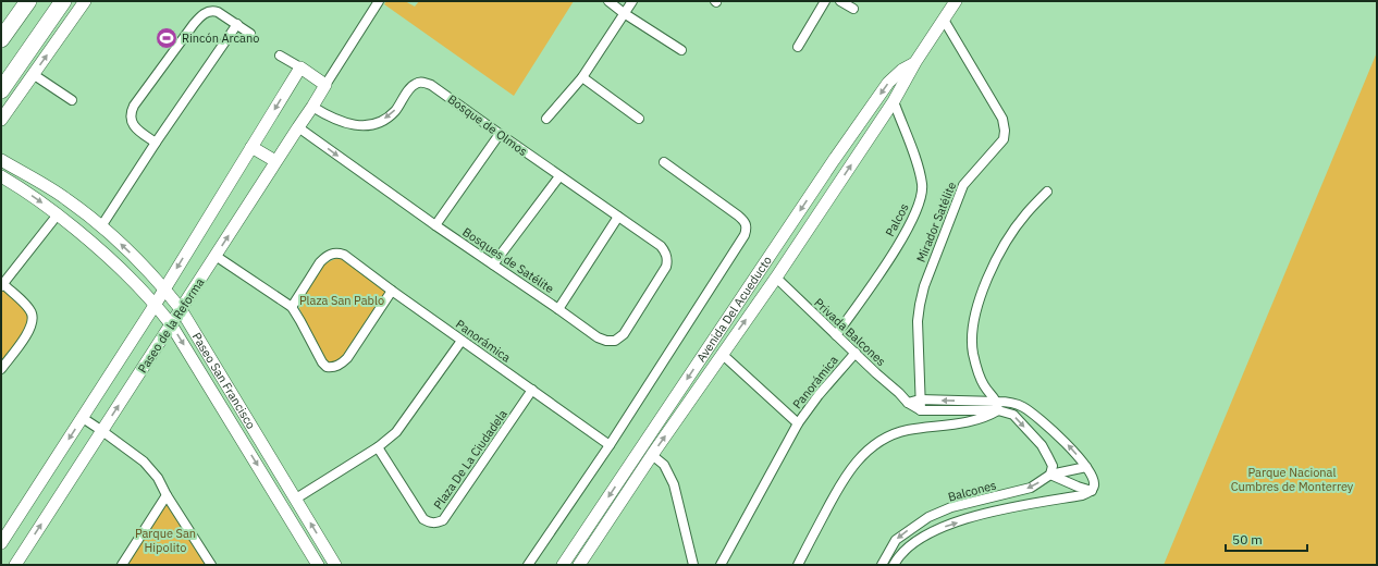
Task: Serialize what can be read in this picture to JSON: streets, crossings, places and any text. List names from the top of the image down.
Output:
{
  "streets": {
    "street": [
      "Bosque de Olmos",
      "Palcos",
      "Mirador Satélite",
      "Bosques de Satélite",
      "Avenida Del Acueducto",
      "Paseo de la Reforma",
      "Privada Balcones",
      "Panorámica",
      "Paseo San Francisco",
      "Plaza De La Ciudadela",
      "Balcones"
    ]
  },
  "crossings": [
    ["Bosque de Olmos", "Bosques de Satélite"],
    ["Bosque de Olmos", "Paseo de la Reforma"],
    ["Palcos", "Avenida Del Acueducto"],
    ["Palcos", "Privada Balcones"],
    ["Mirador Satélite", "Avenida Del Acueducto"],
    ["Mirador Satélite", "Privada Balcones"],
    ["Bosques de Satélite", "Paseo de la Reforma"],
    ["Avenida Del Acueducto", "Privada Balcones"],
    ["Paseo de la Reforma", "Paseo San Francisco"],
    ["Privada Balcones", "Panorámica"],
    ["Panorámica", "Plaza De La Ciudadela"]
  ],
  "one_way": ["Bosque de Olmos"],
  "parks": ["Plaza San Pablo", "Parque Nacional Cumbres de Monterrey", "Parque San Hipolito"],
  "places": {
    "sports": ["Rincón Arcano"]
  },
  "scale_bar": "50 m"
}
